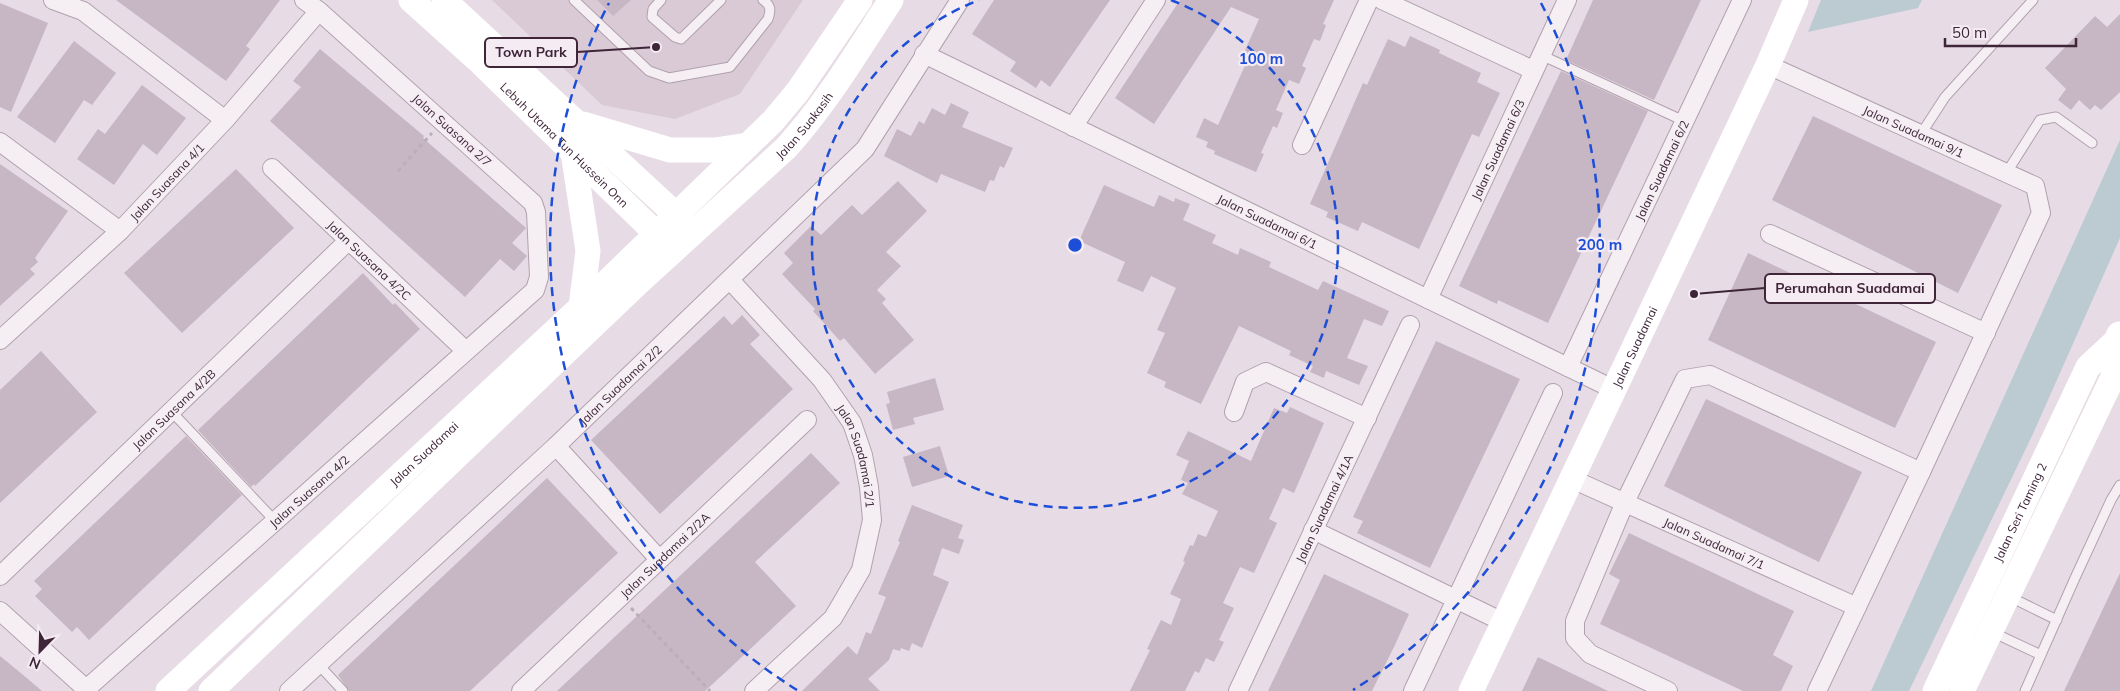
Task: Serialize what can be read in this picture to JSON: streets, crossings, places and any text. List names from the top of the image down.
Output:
{
  "streets": {
    "main road": [
      "Jalan Suakasih",
      "Lebuh Utama Tun Hussein Onn",
      "Jalan Suadamai",
      "Jalan Seri Taming 2"
    ],
    "street": [
      "Jalan Suasana 2/7",
      "Jalan Suadamai 9/1",
      "Jalan Suadamai 6/3",
      "Jalan Suadamai 6/2",
      "Jalan Suasana 4/1",
      "Jalan Suadamai 6/1",
      "Jalan Suasana 4/2C",
      "Jalan Suadamai 2/2",
      "Jalan Suasana 4/2B",
      "Jalan Suadamai 2/1",
      "Jalan Suasana 4/2",
      "Jalan Suadamai 4/1A",
      "Jalan Suadamai 7/1",
      "Jalan Suadamai 2/2A"
    ]
  },
  "crossings": [
    ["Jalan Suakasih", "Lebuh Utama Tun Hussein Onn"],
    ["Jalan Suakasih", "Jalan Suadamai"],
    ["Jalan Suasana 2/7", "Jalan Suasana 4/1"],
    ["Jalan Suasana 2/7", "Jalan Suasana 4/2"],
    ["Jalan Suadamai 9/1", "Jalan Suadamai"],
    ["Lebuh Utama Tun Hussein Onn", "Jalan Suadamai"],
    ["Jalan Suadamai 6/3", "Jalan Suadamai 6/1"],
    ["Jalan Suadamai 6/2", "Jalan Suadamai 6/1"],
    ["Jalan Suadamai 6/1", "Jalan Suadamai"],
    ["Jalan Suadamai 6/1", "Jalan Suadamai 2/2"],
    ["Jalan Suasana 4/2C", "Jalan Suasana 4/2B"],
    ["Jalan Suasana 4/2C", "Jalan Suasana 4/2"],
    ["Jalan Suadamai", "Jalan Suadamai 7/1"],
    ["Jalan Suadamai 2/2", "Jalan Suadamai 2/1"]
  ],
  "places": ["Town Park", "Perumahan Suadamai"],
  "scale_bar": "50 m",
  "north": "bottom left",
  "rings": ["100 m", "200 m"]
}
